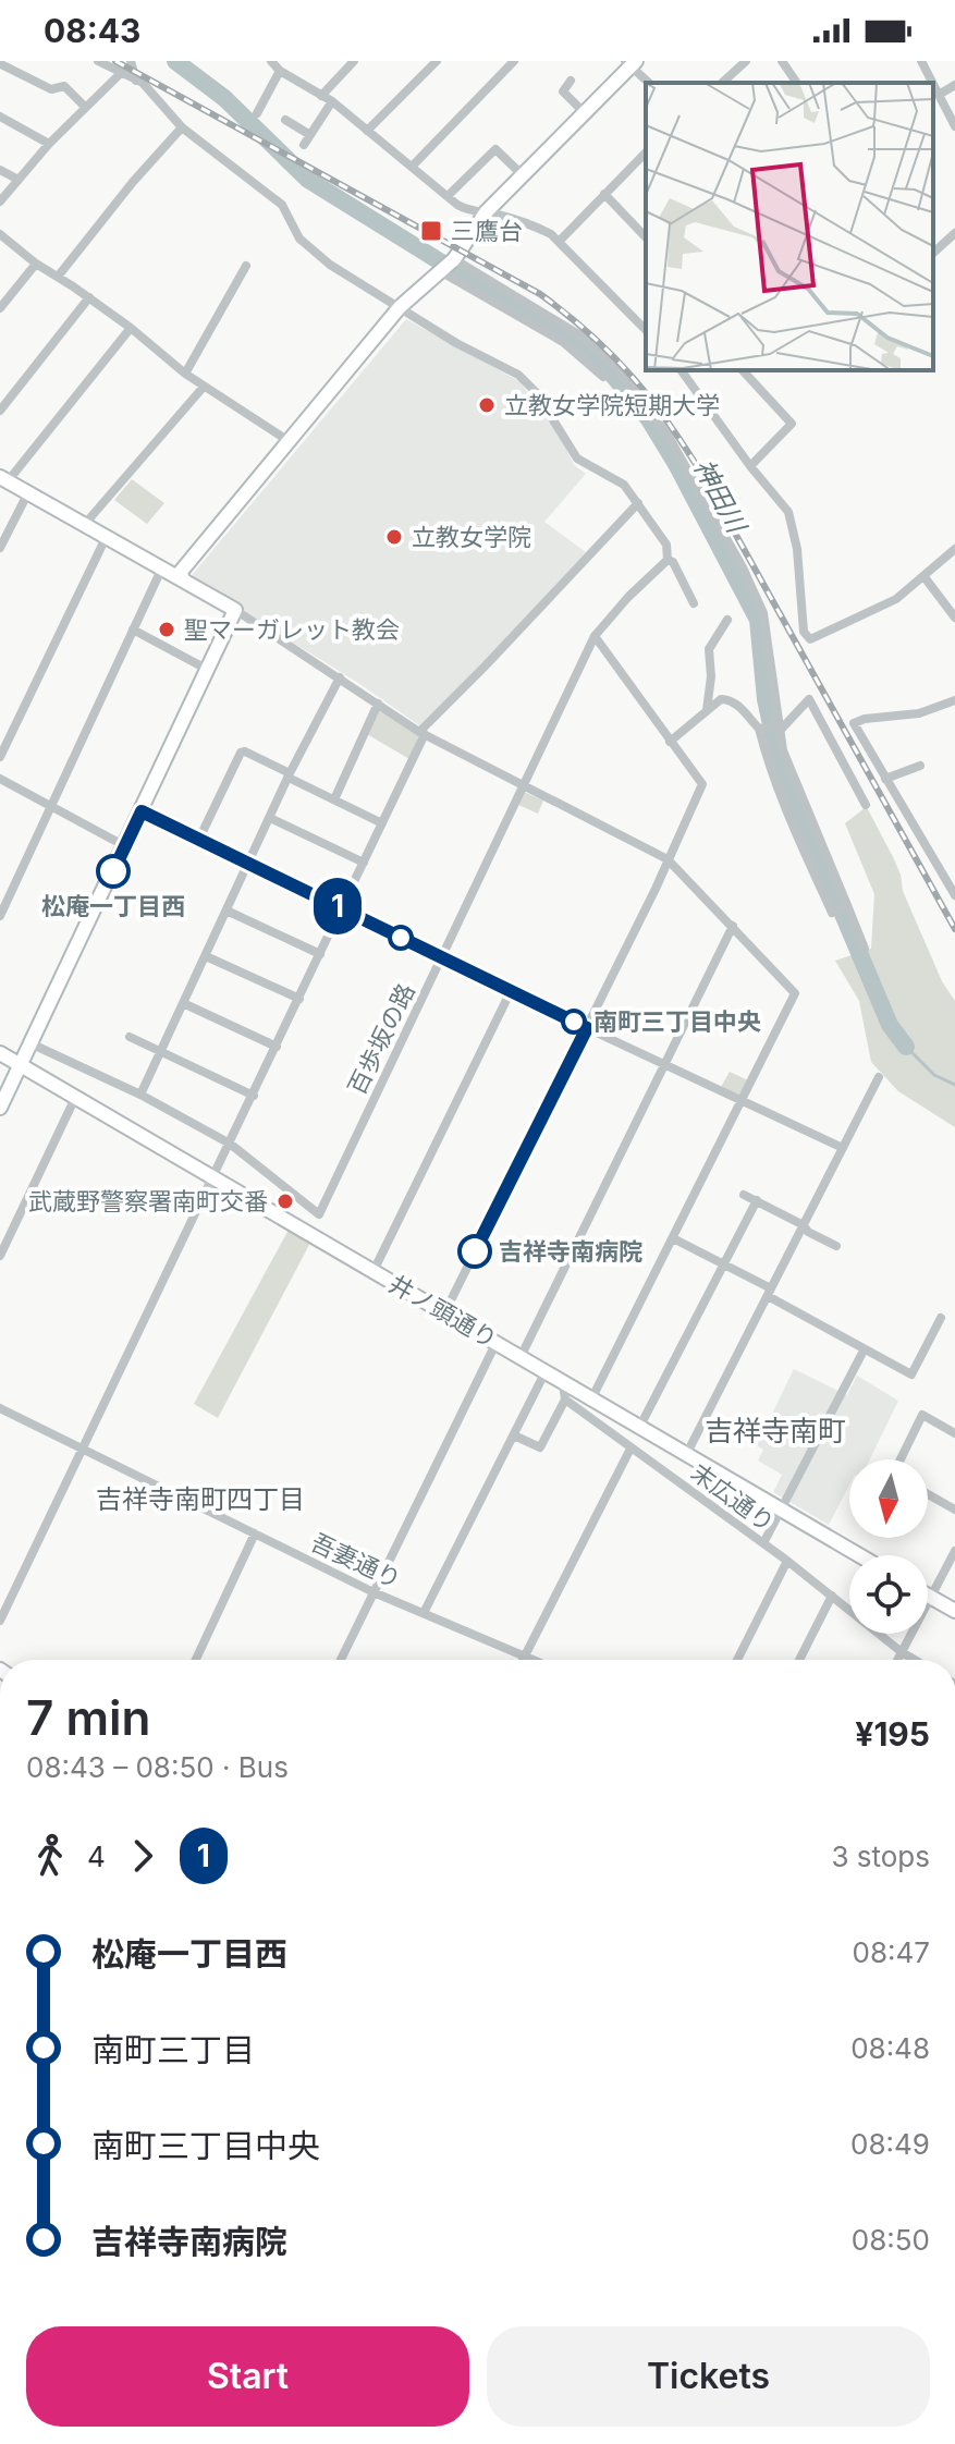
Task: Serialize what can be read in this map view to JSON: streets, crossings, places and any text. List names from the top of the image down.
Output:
{
  "streets": {
    "street": [
      "百歩坂の路",
      "井ノ頭通り",
      "末広通り",
      "吾妻通り"
    ]
  },
  "districts": ["吉祥寺南町", "吉祥寺南町四丁目"],
  "water": ["神田川"],
  "places": {
    "transit": ["三鷹台"],
    "other": [
      "立教女学院短期大学",
      "立教女学院",
      "聖マーガレット教会",
      "松庵一丁目西",
      "南町三丁目中央",
      "武蔵野警察署南町交番",
      "吉祥寺南病院"
    ]
  },
  "lines": ["bus line 1"],
  "north": "bottom",
  "page": {
    "status": "08:43",
    "on_map": "1",
    "heading": ["7 min", "08:43 – 08:50 · Bus", "¥195"],
    "legs": ["4", "1", "3 stops"],
    "list": [
      {
        "name": "松庵一丁目西",
        "value": "08:47"
      },
      {
        "name": "南町三丁目",
        "value": "08:48"
      },
      {
        "name": "南町三丁目中央",
        "value": "08:49"
      },
      {
        "name": "吉祥寺南病院",
        "value": "08:50"
      }
    ],
    "buttons": ["Start", "Tickets"]
  }
}
